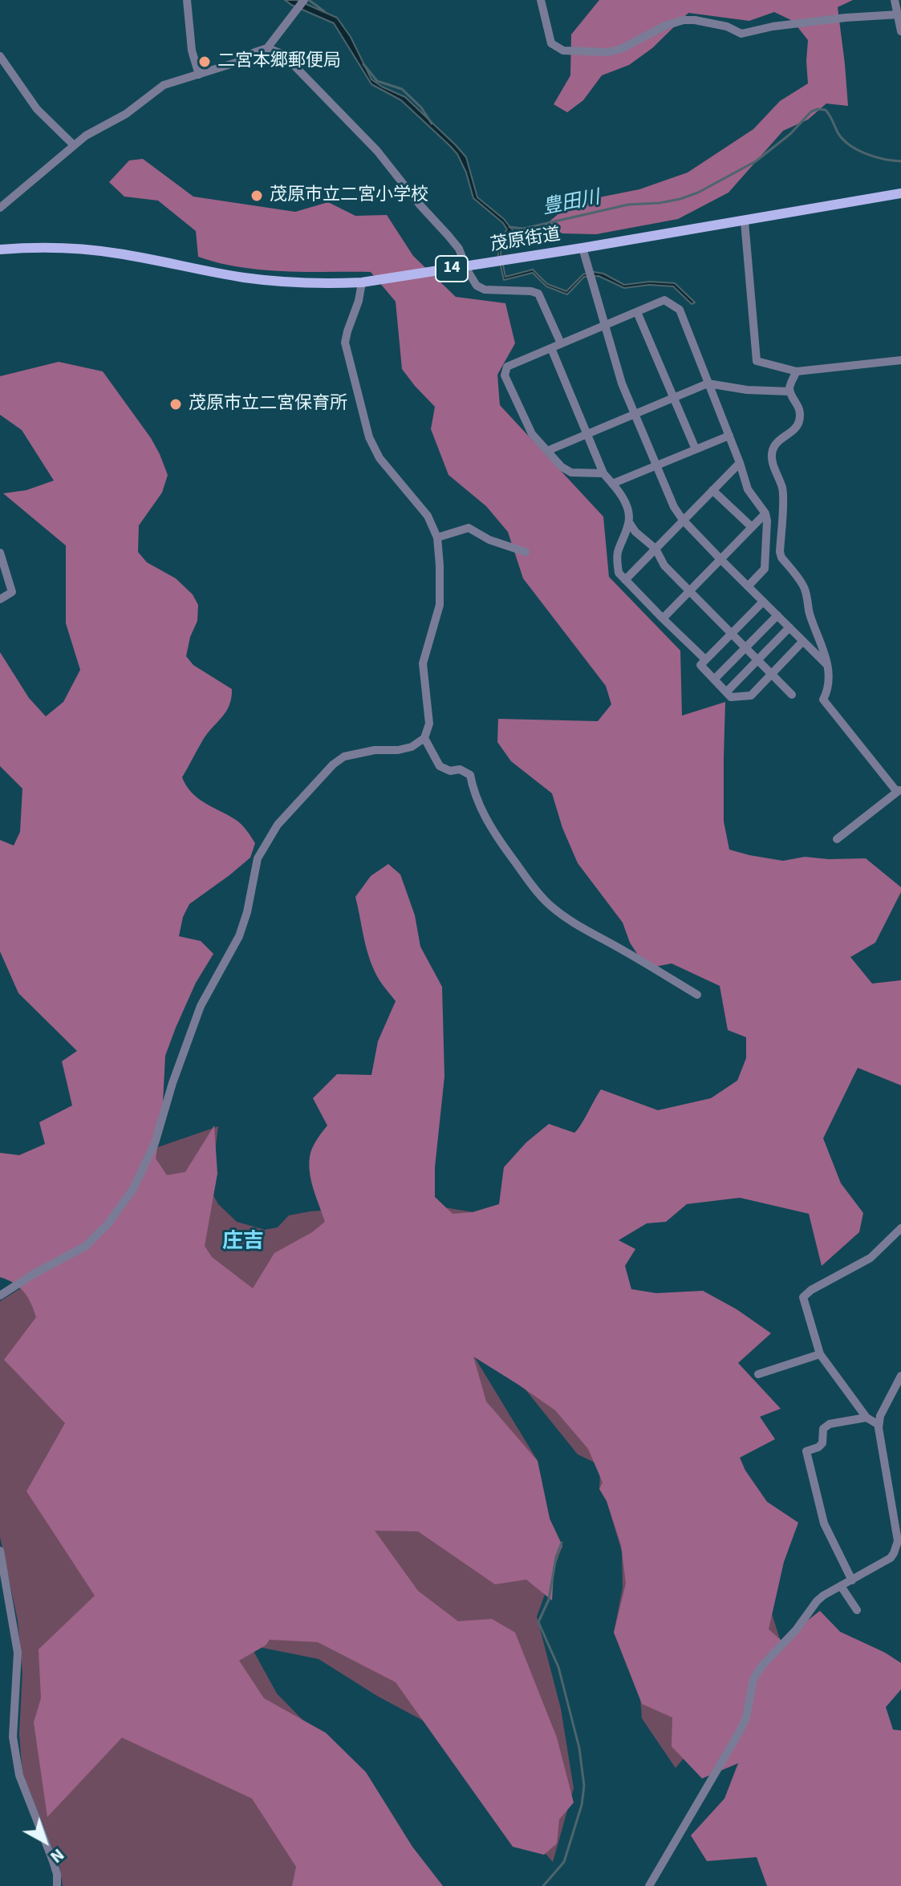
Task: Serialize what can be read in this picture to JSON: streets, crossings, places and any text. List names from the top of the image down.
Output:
{
  "streets": {
    "main road": ["茂原街道", "14"]
  },
  "districts": ["庄吉"],
  "water": ["豊田川"],
  "places": ["二宮本郷郵便局", "茂原市立二宮小学校", "茂原市立二宮保育所"],
  "north": "bottom right"
}
